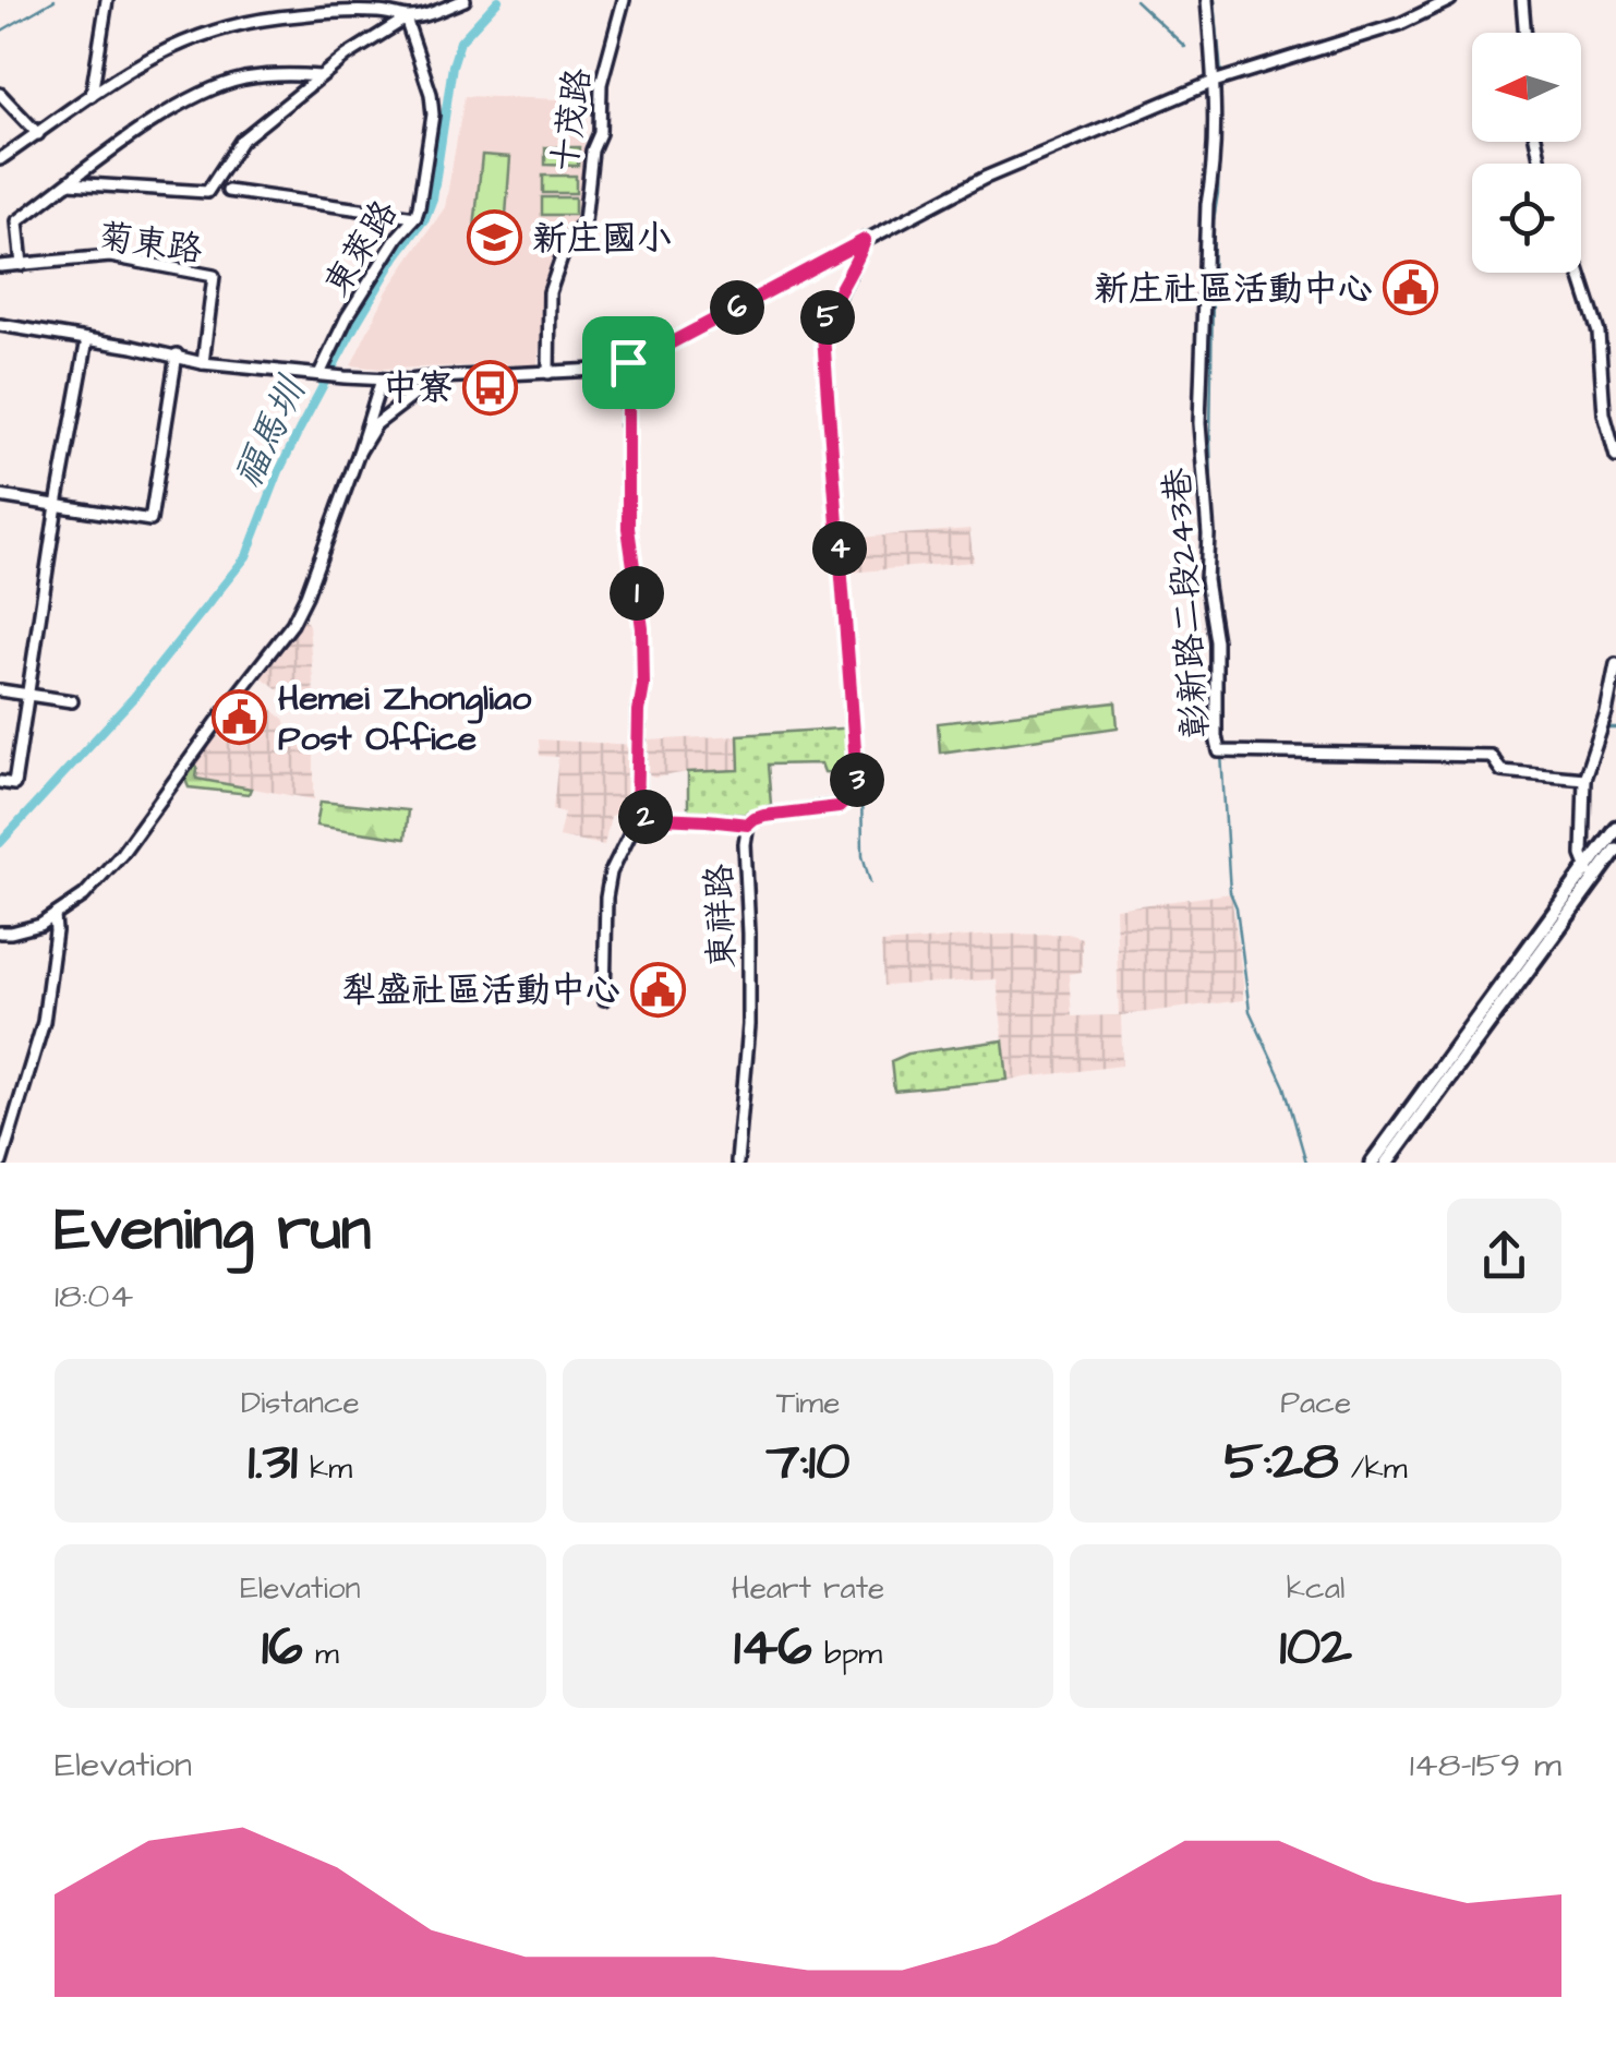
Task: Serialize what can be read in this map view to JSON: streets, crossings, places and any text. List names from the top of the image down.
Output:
{
  "streets": {
    "street": [
      "十茂路",
      "菊東路",
      "東萊路",
      "彰新路二段243巷",
      "東祥路"
    ]
  },
  "water": ["福馬圳"],
  "places": {
    "school or university": ["新庄國小"],
    "public building": ["新庄社區活動中心", "Hemei Zhongliao Post Office", "犁盛社區活動中心"],
    "bus stop": ["中寮"]
  },
  "north": "left",
  "page": {
    "pins": [
      "6",
      "5",
      "4",
      "1",
      "3",
      "2"
    ],
    "heading": ["Evening run", "18:04"],
    "stats": [
      ["Distance", "1.31 km"],
      ["Time", "7:10"],
      ["Pace", "5:28 /km"],
      ["Elevation", "16 m"],
      ["Heart rate", "146 bpm"],
      ["kcal", "102"]
    ],
    "chart": ["Elevation", "148–159 m"]
  }
}
